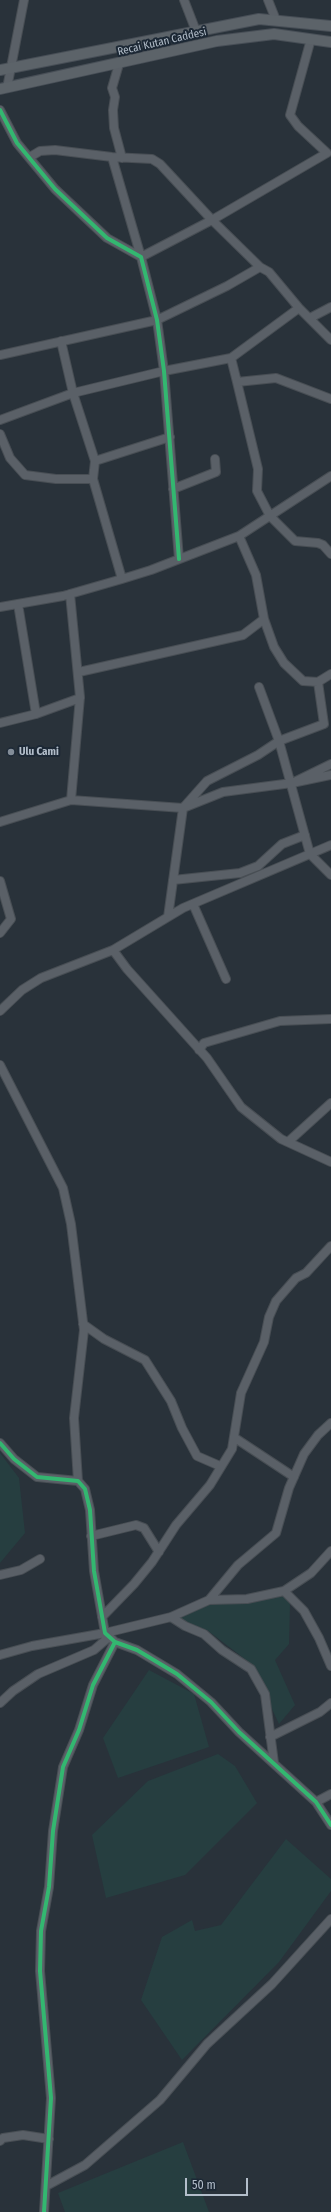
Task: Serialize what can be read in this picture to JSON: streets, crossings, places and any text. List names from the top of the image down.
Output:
{
  "streets": {
    "main road": ["Recai Kutan Caddesi"]
  },
  "places": ["Ulu Cami"],
  "scale_bar": "50 m"
}
